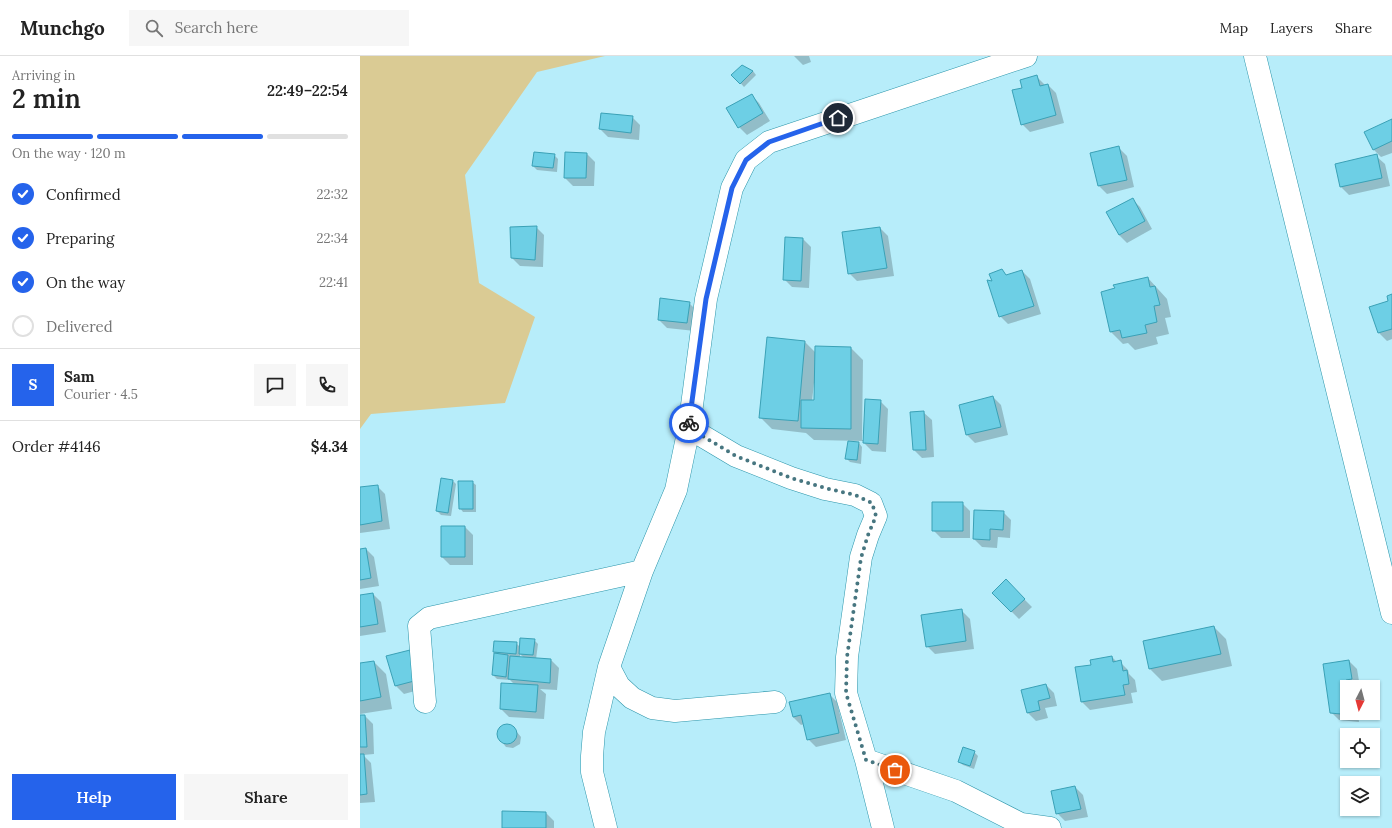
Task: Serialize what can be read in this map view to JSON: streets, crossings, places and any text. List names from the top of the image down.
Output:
{
  "north": "bottom",
  "page": {
    "header": "Munchgo",
    "search": "Search here",
    "nav": ["Map", "Layers", "Share"],
    "heading": ["2 min", "Arriving in", "22:49–22:54"],
    "panel": [
      "Sam",
      "Courier · 4.5",
      "Order #4146",
      "$4.34"
    ],
    "bar": "On the way · 120 m",
    "list": [
      ["Confirmed", "22:32"],
      ["Preparing", "22:34"],
      ["On the way", "22:41"],
      "Delivered"
    ],
    "round": "S",
    "buttons": ["Help", "Share"]
  }
}
